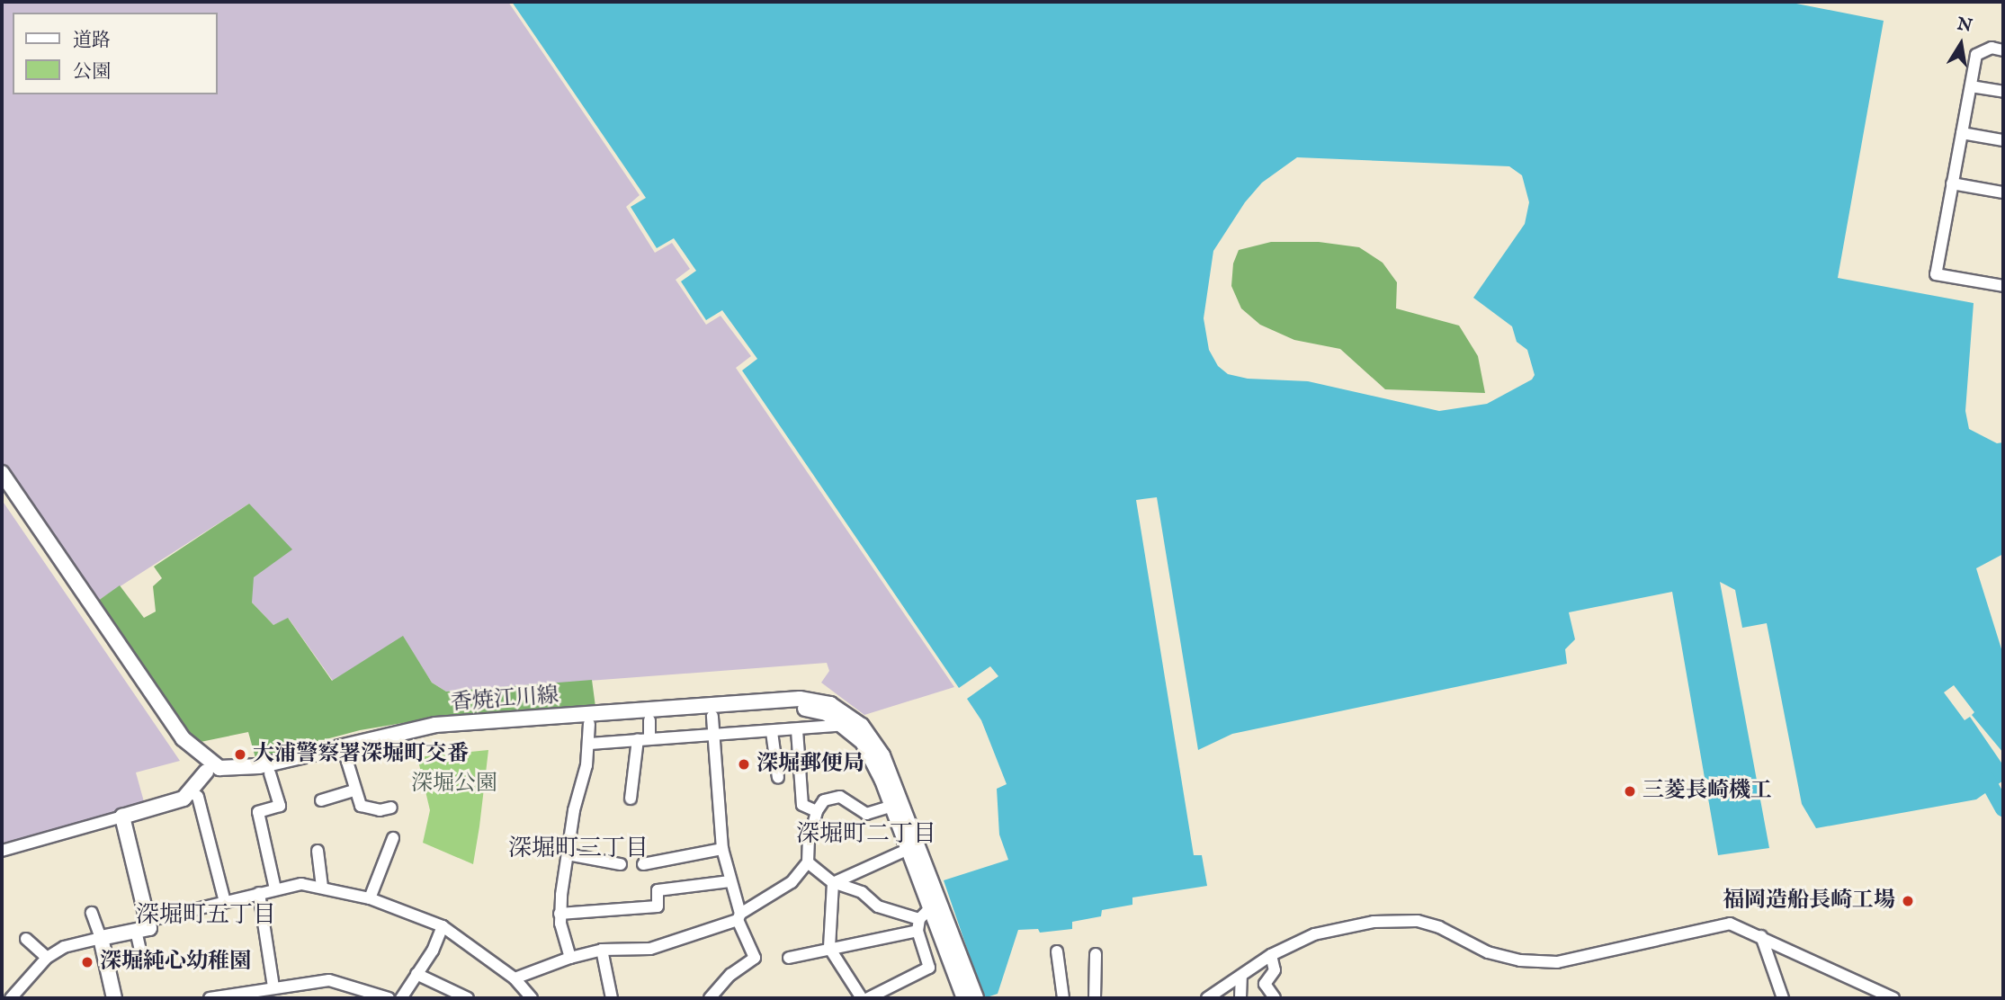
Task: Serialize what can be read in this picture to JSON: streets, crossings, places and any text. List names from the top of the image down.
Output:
{
  "streets": {
    "main road": ["香焼江川線"]
  },
  "districts": ["深堀町二丁目", "深堀町三丁目", "深堀町五丁目"],
  "parks": ["深堀公園"],
  "places": [
    "大浦警察署深堀町交番",
    "深堀郵便局",
    "三菱長崎機工",
    "福岡造船長崎工場",
    "深堀純心幼稚園"
  ],
  "legend": ["道路", "公園"],
  "north": "top"
}
